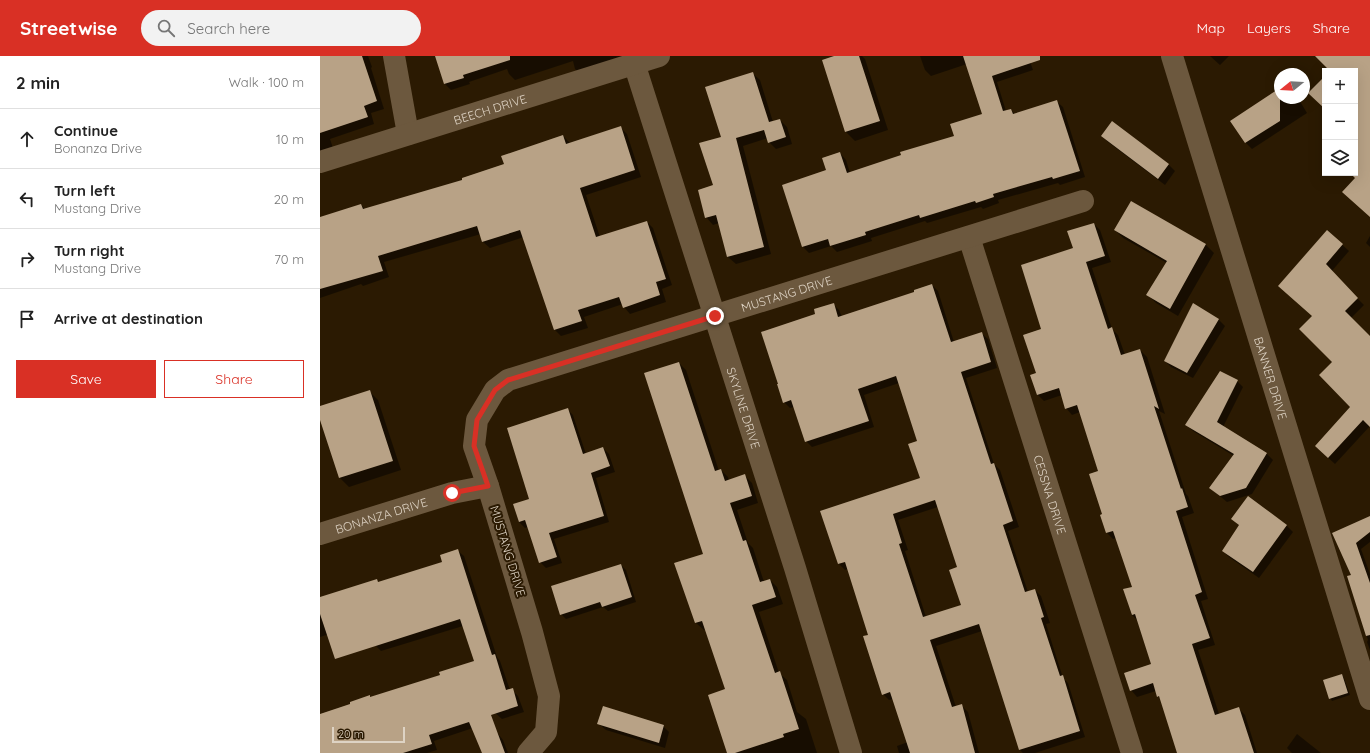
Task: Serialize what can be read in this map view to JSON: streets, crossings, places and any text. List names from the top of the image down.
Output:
{
  "streets": {
    "street": [
      "BEECH DRIVE",
      "MUSTANG DRIVE",
      "BANNER DRIVE",
      "SKYLINE DRIVE",
      "CESSNA DRIVE",
      "BONANZA DRIVE"
    ]
  },
  "crossings": [
    ["BEECH DRIVE", "SKYLINE DRIVE"],
    ["MUSTANG DRIVE", "SKYLINE DRIVE"],
    ["MUSTANG DRIVE", "CESSNA DRIVE"],
    ["MUSTANG DRIVE", "BONANZA DRIVE"]
  ],
  "scale_bar": "20 m",
  "north": "left",
  "page": {
    "header": "Streetwise",
    "search": "Search here",
    "nav": ["Map", "Layers", "Share"],
    "heading": ["2 min", "Walk · 100 m"],
    "map_buttons": ["+", "−"],
    "list": [
      ["Continue", "Bonanza Drive", "10 m"],
      ["Turn left", "Mustang Drive", "20 m"],
      ["Turn right", "Mustang Drive", "70 m"],
      "Arrive at destination"
    ],
    "buttons": ["Save", "Share"],
    "scale": "20 m"
  }
}
